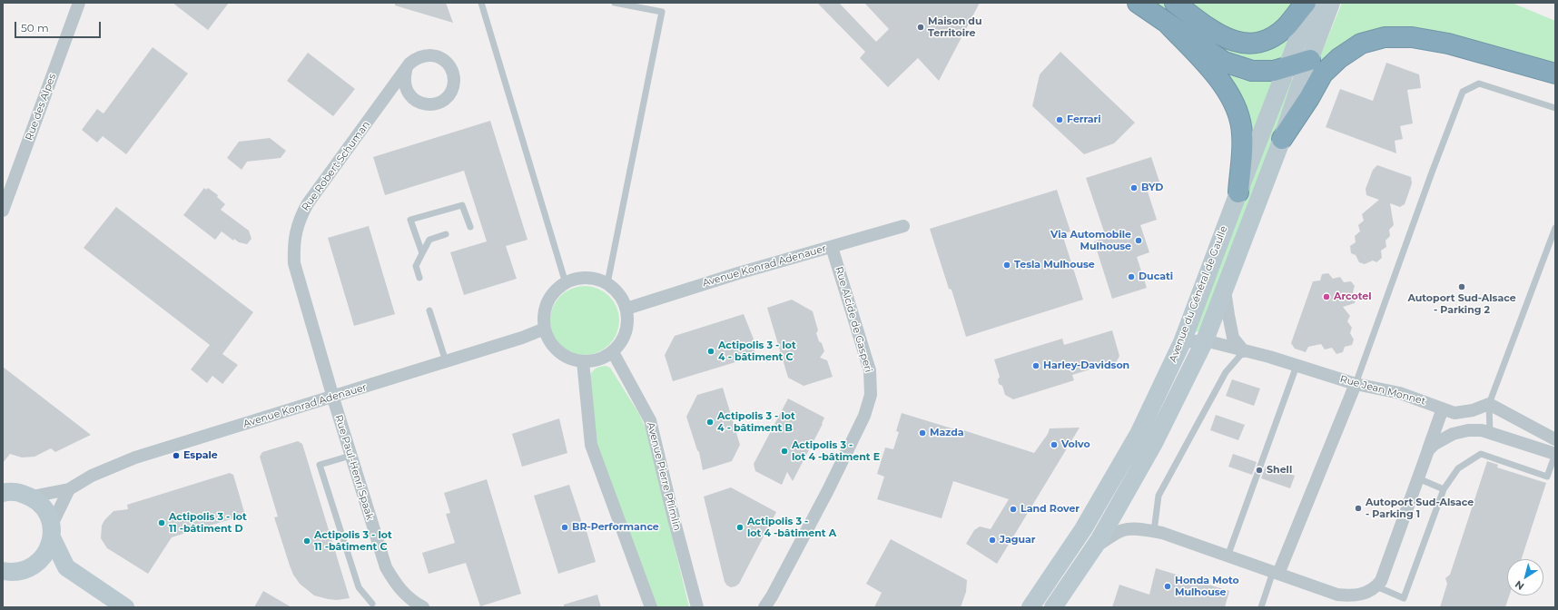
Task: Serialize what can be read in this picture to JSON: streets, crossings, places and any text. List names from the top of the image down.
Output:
{
  "streets": {
    "main road": ["Avenue du Général de Gaulle"],
    "street": [
      "Rue des Alpes",
      "Rue Robert Schuman",
      "Avenue Konrad Adenauer",
      "Rue Alcide de Gasperi",
      "Rue Jean Monnet",
      "Rue Paul-Henri Spaak",
      "Avenue Pierre Pflimlin"
    ]
  },
  "crossings": [
    ["Rue Robert Schuman", "Avenue Konrad Adenauer"],
    ["Rue Robert Schuman", "Rue Paul-Henri Spaak"],
    ["Avenue Konrad Adenauer", "Rue Alcide de Gasperi"],
    ["Avenue Konrad Adenauer", "Rue Paul-Henri Spaak"],
    ["Avenue Konrad Adenauer", "Avenue Pierre Pflimlin"],
    ["Avenue du Général de Gaulle", "Rue Jean Monnet"]
  ],
  "places": [
    "Maison du Territoire",
    "Ferrari",
    "BYD",
    "Via Automobile Mulhouse",
    "Tesla Mulhouse",
    "Ducati",
    "Autoport Sud-Alsace - Parking 2",
    "Arcotel",
    "Actipolis 3 - lot 4 - bâtiment C",
    "Harley-Davidson",
    "Actipolis 3 - lot 4 - bâtiment B",
    "Mazda",
    "Volvo",
    "Actipolis 3 - lot 4 -bâtiment E",
    "Espale",
    "Shell",
    "Autoport Sud-Alsace - Parking 1",
    "Land Rover",
    "Actipolis 3 - lot 11 -bâtiment D",
    "BR-Performance",
    "Actipolis 3 - lot 4 -bâtiment A",
    "Jaguar",
    "Actipolis 3 - lot 11 -bâtiment C",
    "Honda Moto Mulhouse"
  ],
  "scale_bar": "50 m",
  "north": "bottom left"
}
